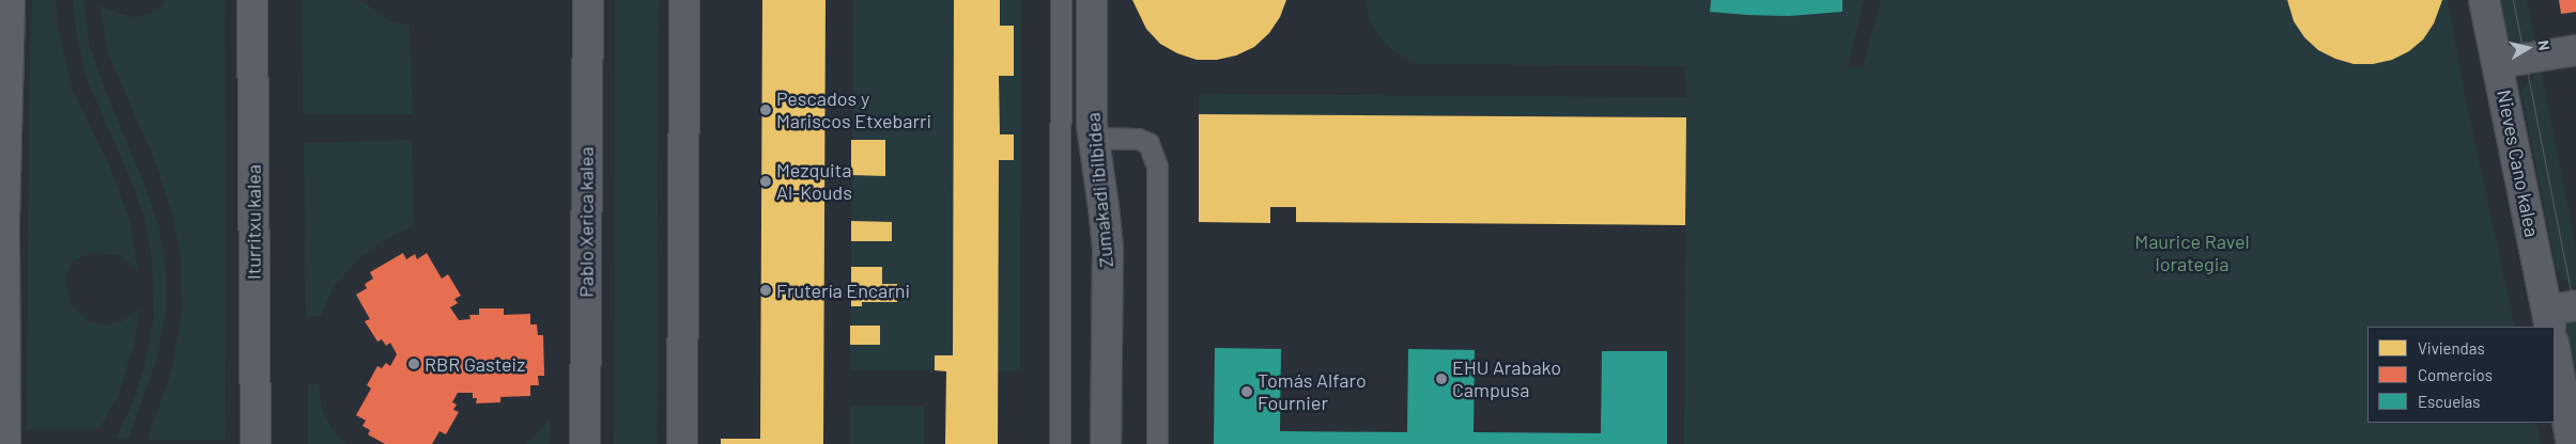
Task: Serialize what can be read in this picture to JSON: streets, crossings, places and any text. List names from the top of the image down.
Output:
{
  "streets": {
    "main road": ["Iturritxu kalea"],
    "street": ["Nieves Cano kalea", "Zumakadi ibilbidea", "Pablo Xerica kalea"]
  },
  "parks": ["Maurice Ravel lorategia"],
  "places": [
    "Pescados y Mariscos Etxebarri",
    "Mezquita Al-Kouds",
    "Frutería Encarni",
    "RBR Gasteiz",
    "EHU Arabako Campusa",
    "Tomás Alfaro Fournier"
  ],
  "legend": ["Viviendas", "Comercios", "Escuelas"],
  "north": "right"
}
